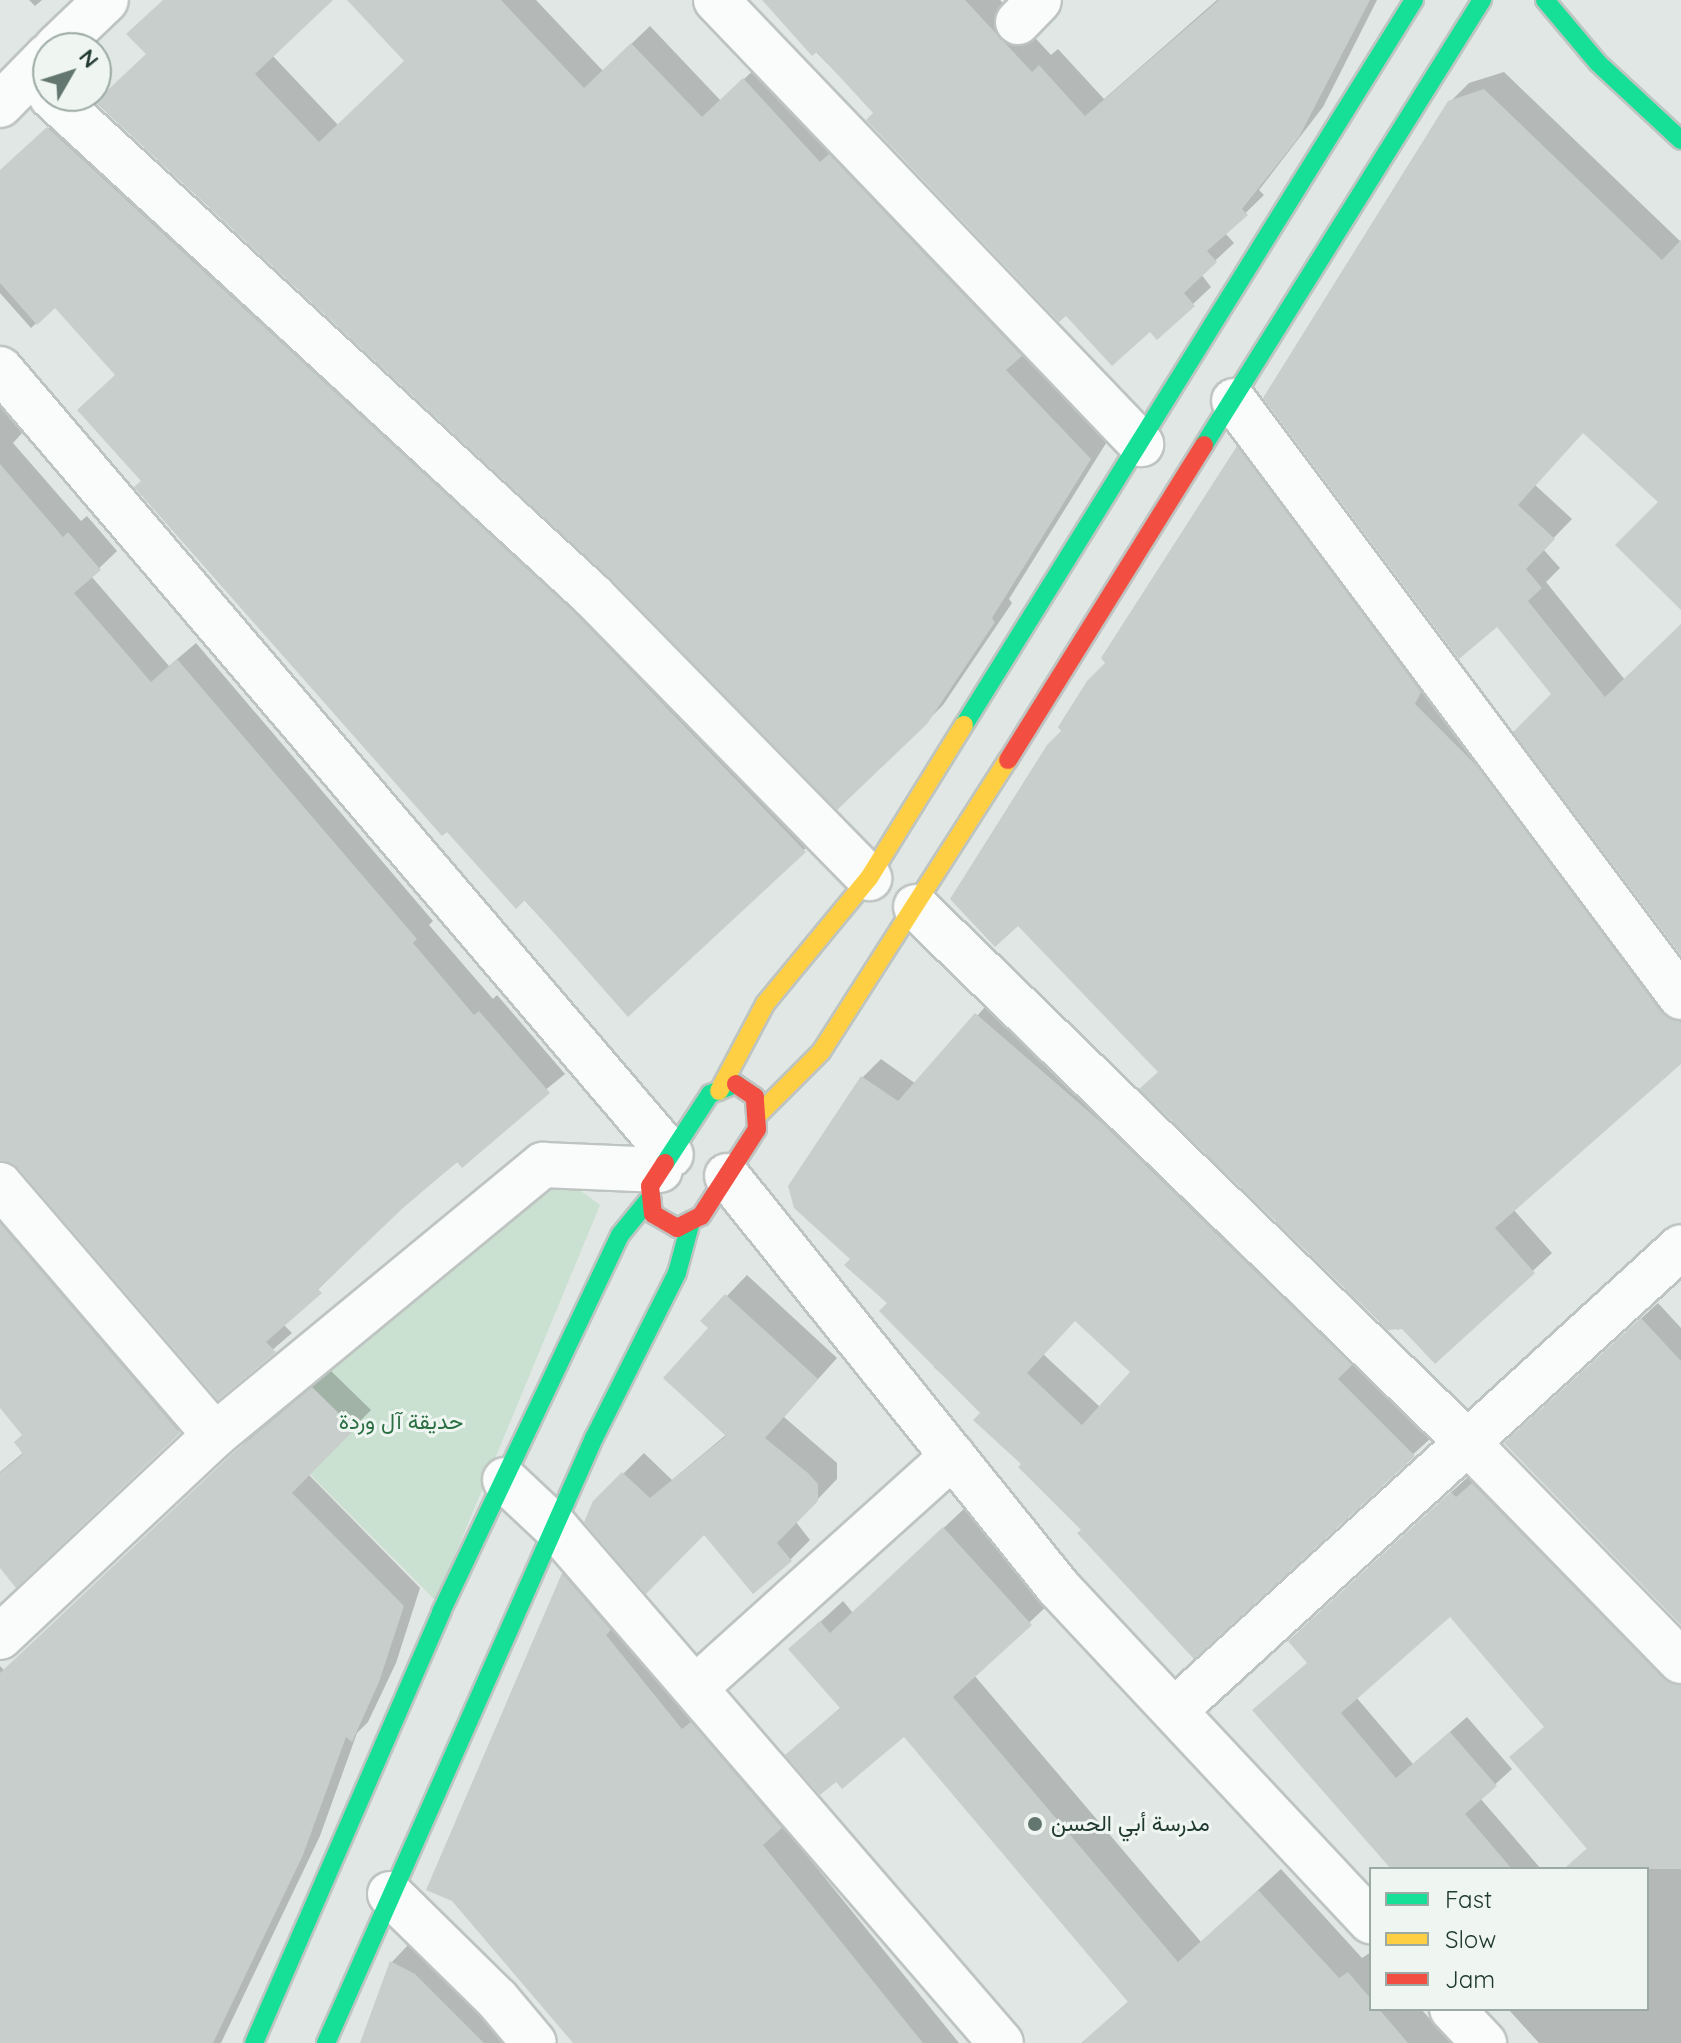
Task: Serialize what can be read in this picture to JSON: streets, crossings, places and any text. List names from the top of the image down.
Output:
{
  "parks": ["حديقة آل وردة"],
  "places": ["مدرسة أبي الحسن"],
  "legend": ["Fast", "Slow", "Jam"],
  "north": "top right"
}
